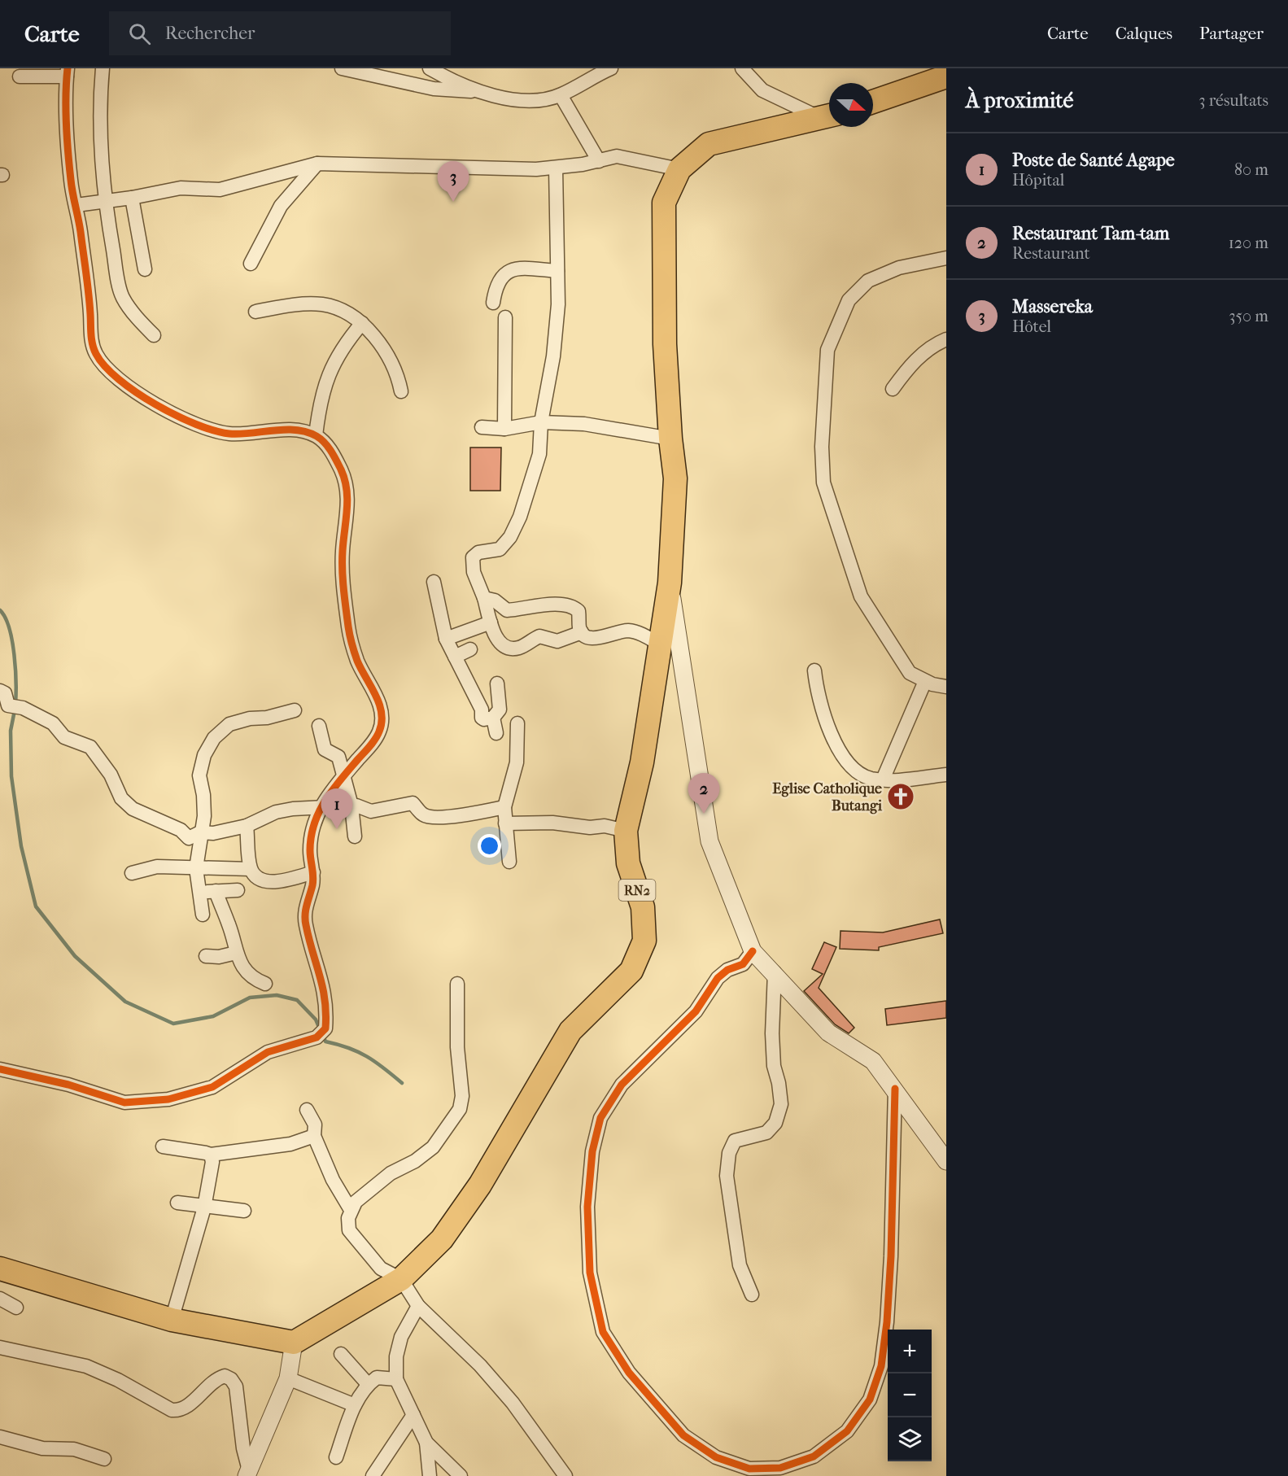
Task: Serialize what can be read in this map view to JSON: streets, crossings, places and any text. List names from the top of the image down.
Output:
{
  "streets": {
    "highway": ["RN2"]
  },
  "places": {
    "church": ["Eglise Catholique Butangi"]
  },
  "north": "right",
  "page": {
    "header": "Carte",
    "search": "Rechercher",
    "nav": ["Carte", "Calques", "Partager"],
    "heading": ["À proximité", "3 résultats"],
    "list": [
      {
        "mark": "1",
        "name": "Poste de Santé Agape",
        "note": "Hôpital",
        "value": "80 m"
      },
      {
        "mark": "2",
        "name": "Restaurant Tam-tam",
        "note": "Restaurant",
        "value": "120 m"
      },
      {
        "mark": "3",
        "name": "Massereka",
        "note": "Hôtel",
        "value": "350 m"
      }
    ],
    "pins": ["3", "2", "1"],
    "map_buttons": ["+", "−"]
  }
}
